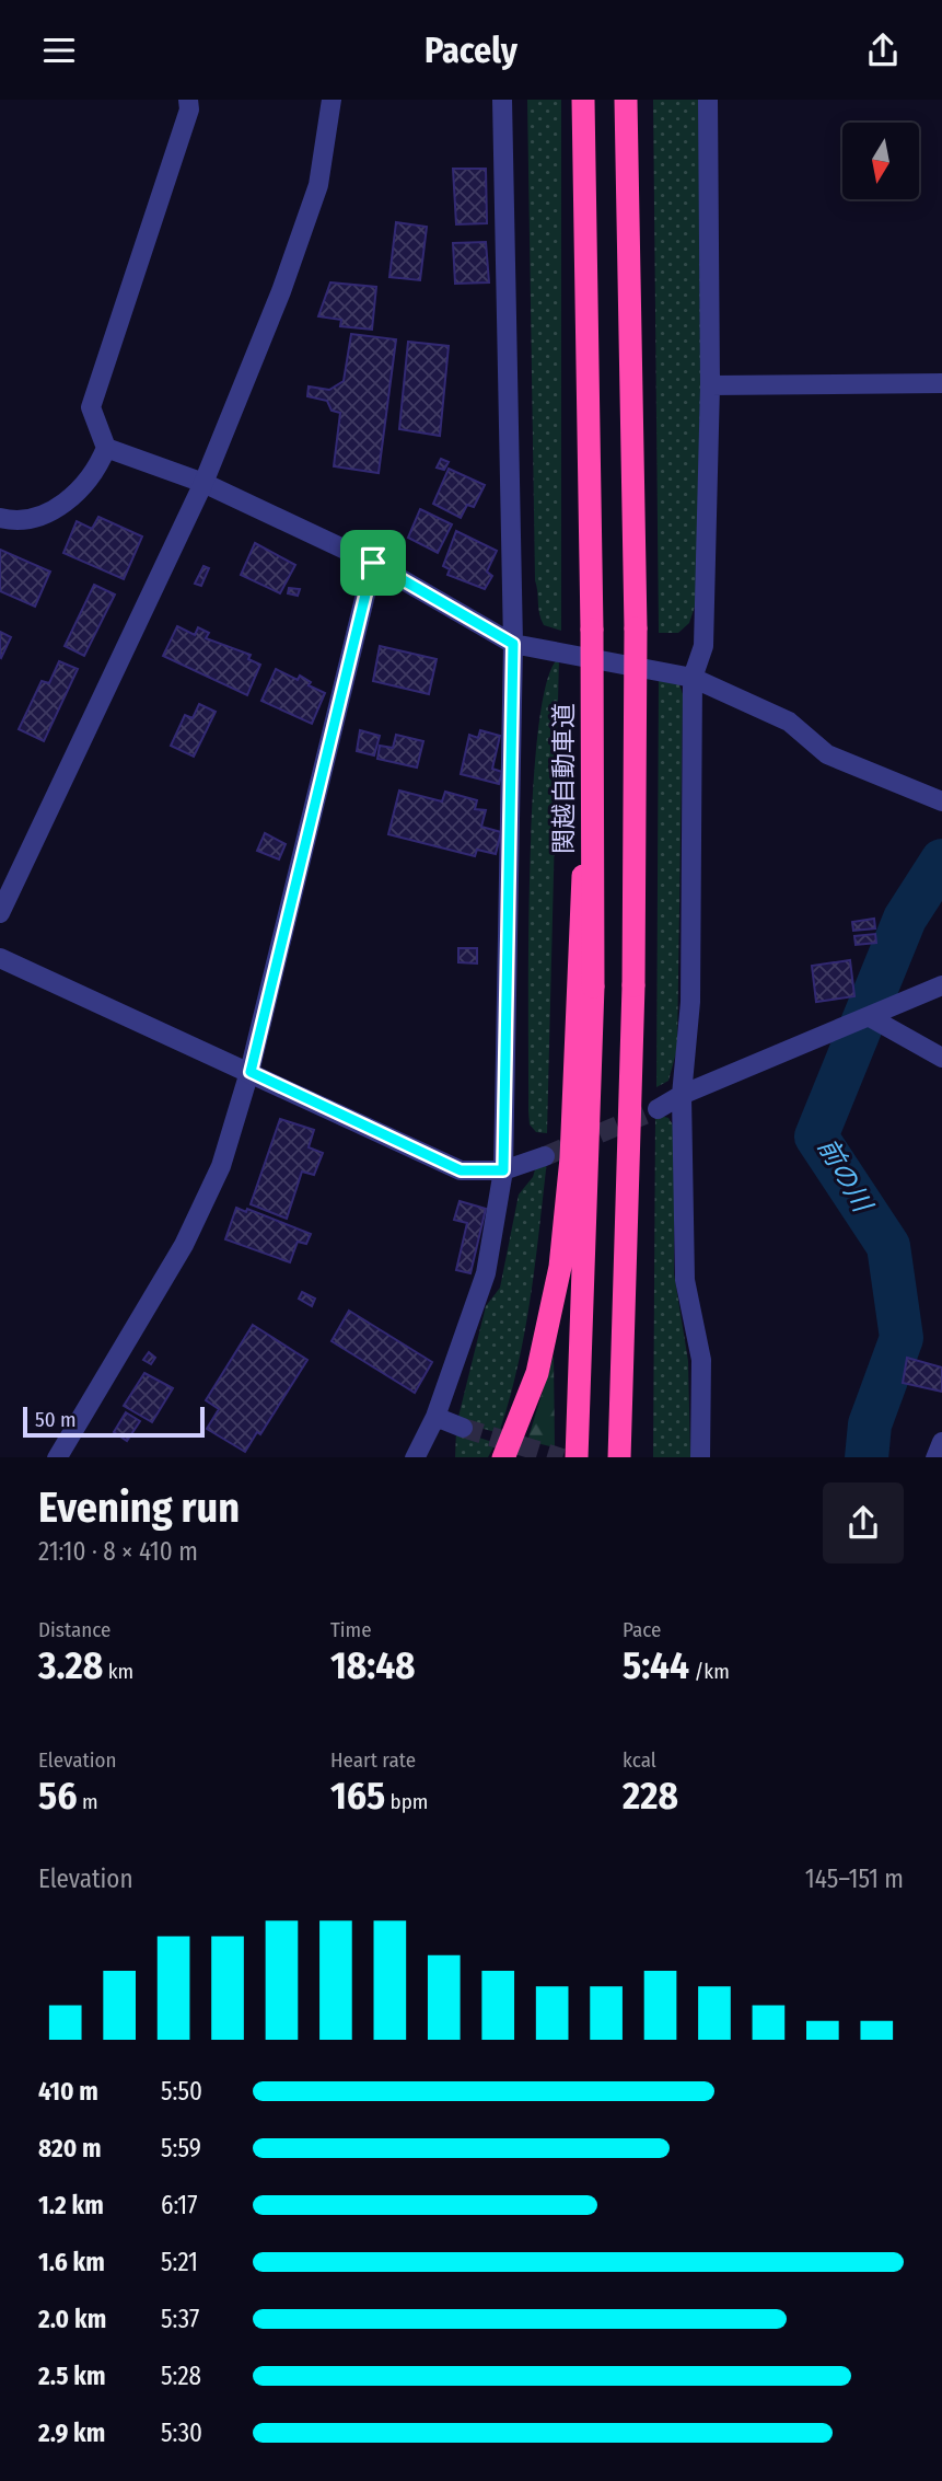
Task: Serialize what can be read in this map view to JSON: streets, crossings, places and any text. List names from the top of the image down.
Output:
{
  "streets": {
    "highway": ["関越自動車道"]
  },
  "water": ["前の川"],
  "scale_bar": "50 m",
  "north": "bottom",
  "page": {
    "header": "Pacely",
    "scale": "50 m",
    "heading": ["Evening run", "21:10 · 8 × 410 m"],
    "stats": [
      ["Distance", "3.28 km"],
      ["Time", "18:48"],
      ["Pace", "5:44 /km"],
      ["Elevation", "56 m"],
      ["Heart rate", "165 bpm"],
      ["kcal", "228"]
    ],
    "chart": ["Elevation", "145–151 m"],
    "list": [
      {
        "name": "410 m",
        "note": "5:50"
      },
      {
        "name": "820 m",
        "note": "5:59"
      },
      {
        "name": "1.2 km",
        "note": "6:17"
      },
      {
        "name": "1.6 km",
        "note": "5:21"
      },
      {
        "name": "2.0 km",
        "note": "5:37"
      },
      {
        "name": "2.5 km",
        "note": "5:28"
      },
      {
        "name": "2.9 km",
        "note": "5:30"
      }
    ]
  }
}
